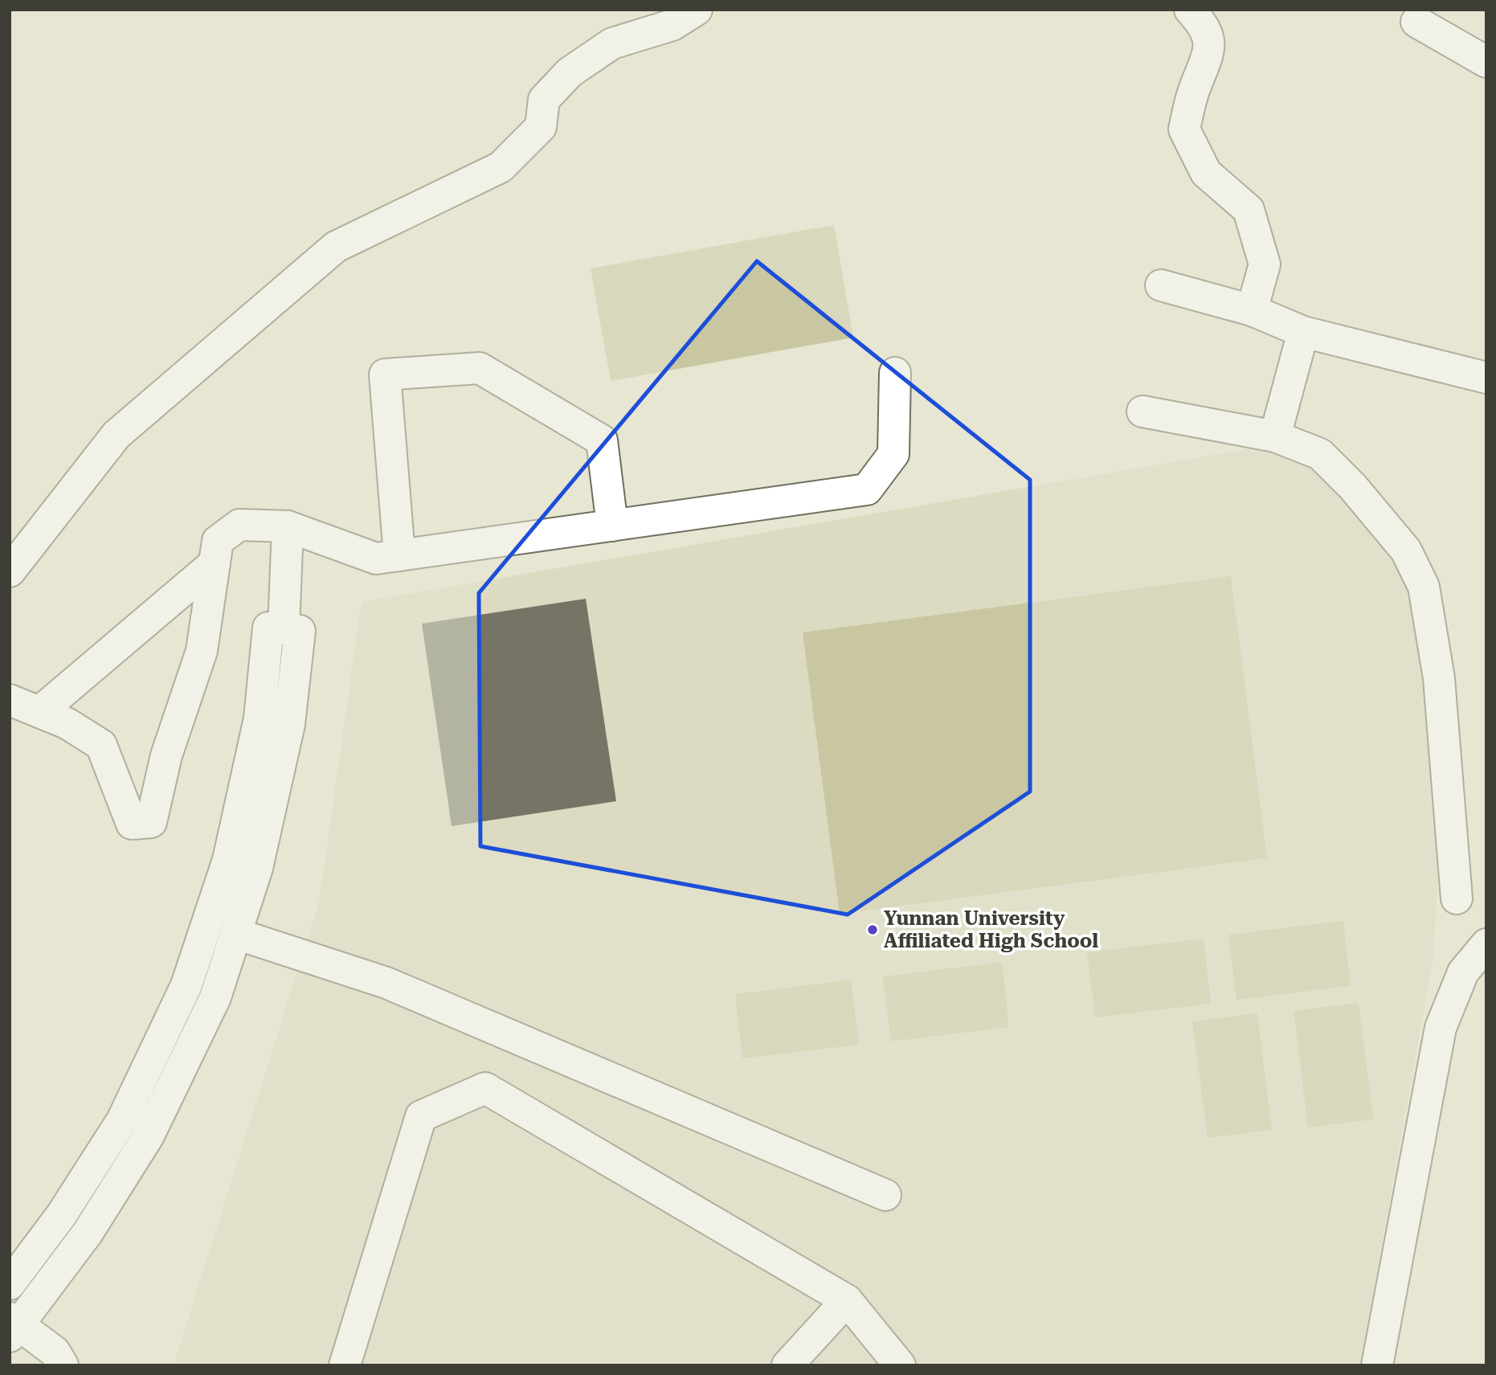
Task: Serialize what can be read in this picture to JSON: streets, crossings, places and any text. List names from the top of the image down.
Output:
{
  "places": ["Yunnan University Affiliated High School"]
}
